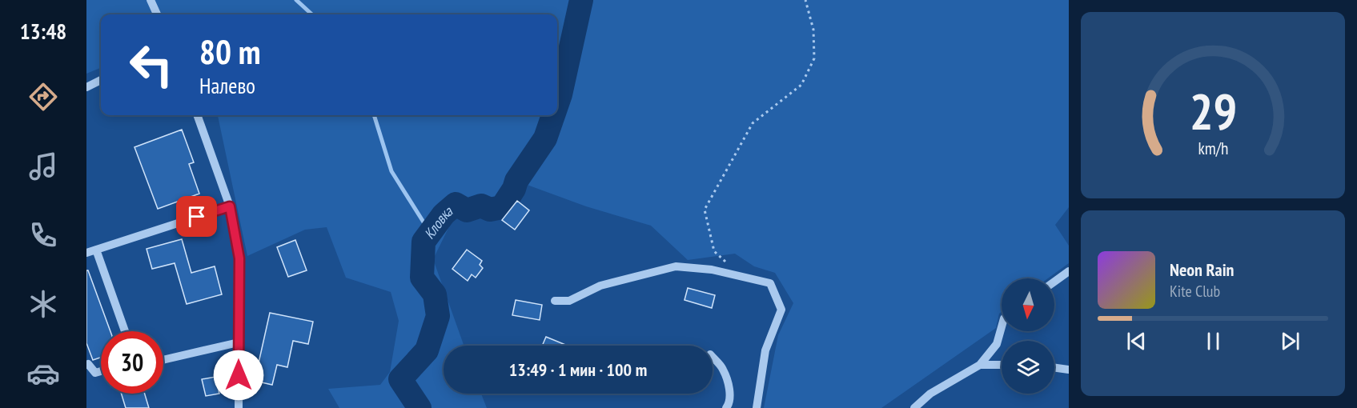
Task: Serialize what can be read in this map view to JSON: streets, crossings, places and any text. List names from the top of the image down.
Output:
{
  "water": ["Кловка"],
  "north": "bottom",
  "page": {
    "tabs": "13:48",
    "turn": ["80 m", "Налево"],
    "song": ["Neon Rain", "Kite Club"],
    "limit": "30",
    "trip": "13:49 · 1 мин · 100 m",
    "gauge": ["29", "km/h"]
  }
}
